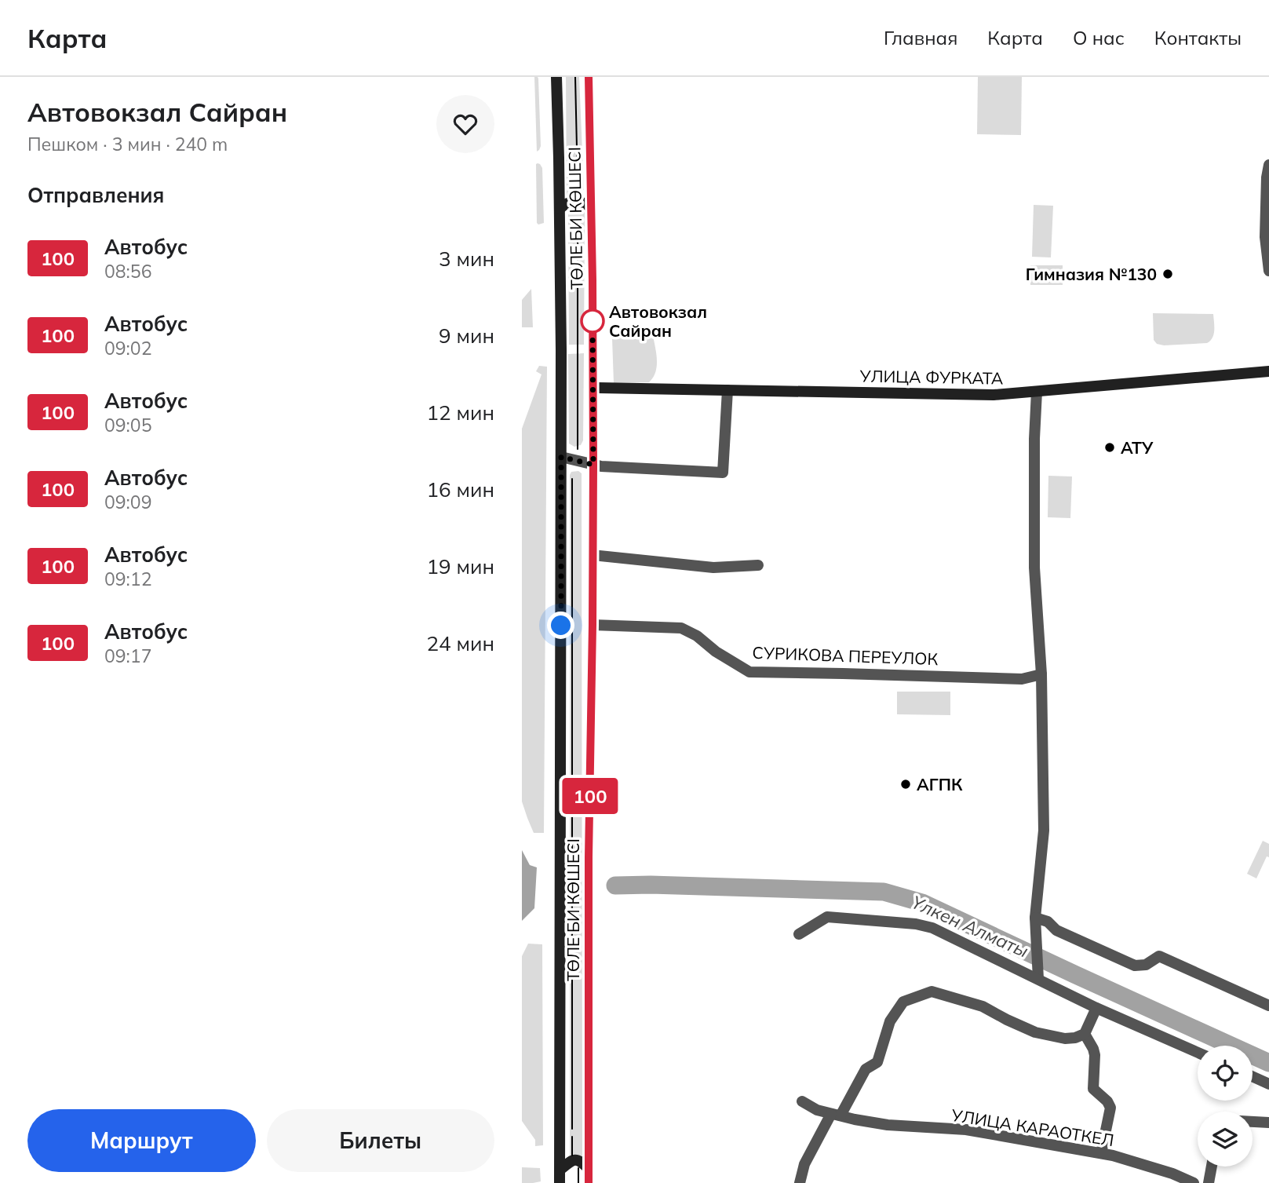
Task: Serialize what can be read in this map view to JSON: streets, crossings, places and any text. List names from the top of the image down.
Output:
{
  "streets": {
    "main road": ["ТӨЛЕ БИ КӨШЕСІ", "УЛИЦА ФУРКАТА"],
    "street": ["СУРИКОВА ПЕРЕУЛОК", "УЛИЦА КАРАОТКЕЛ"]
  },
  "crossings": [
    ["ТӨЛЕ БИ КӨШЕСІ", "УЛИЦА ФУРКАТА"],
    ["ТӨЛЕ БИ КӨШЕСІ", "СУРИКОВА ПЕРЕУЛОК"]
  ],
  "water": ["Үлкен Алматы"],
  "places": [
    "Гимназия №130",
    "Автовокзал Сайран",
    "АТУ",
    "АГПК"
  ],
  "lines": ["bus line 100"],
  "page": {
    "header": "Карта",
    "nav": [
      "Главная",
      "Карта",
      "О нас",
      "Контакты"
    ],
    "heading": [
      ["Автовокзал Сайран", "Пешком · 3 мин · 240 m"],
      "Отправления"
    ],
    "on_map": "100",
    "list": [
      {
        "mark": "100",
        "name": "Автобус",
        "note": "08:56",
        "value": "3 мин"
      },
      {
        "mark": "100",
        "name": "Автобус",
        "note": "09:02",
        "value": "9 мин"
      },
      {
        "mark": "100",
        "name": "Автобус",
        "note": "09:05",
        "value": "12 мин"
      },
      {
        "mark": "100",
        "name": "Автобус",
        "note": "09:09",
        "value": "16 мин"
      },
      {
        "mark": "100",
        "name": "Автобус",
        "note": "09:12",
        "value": "19 мин"
      },
      {
        "mark": "100",
        "name": "Автобус",
        "note": "09:17",
        "value": "24 мин"
      }
    ],
    "buttons": ["Маршрут", "Билеты"]
  }
}
